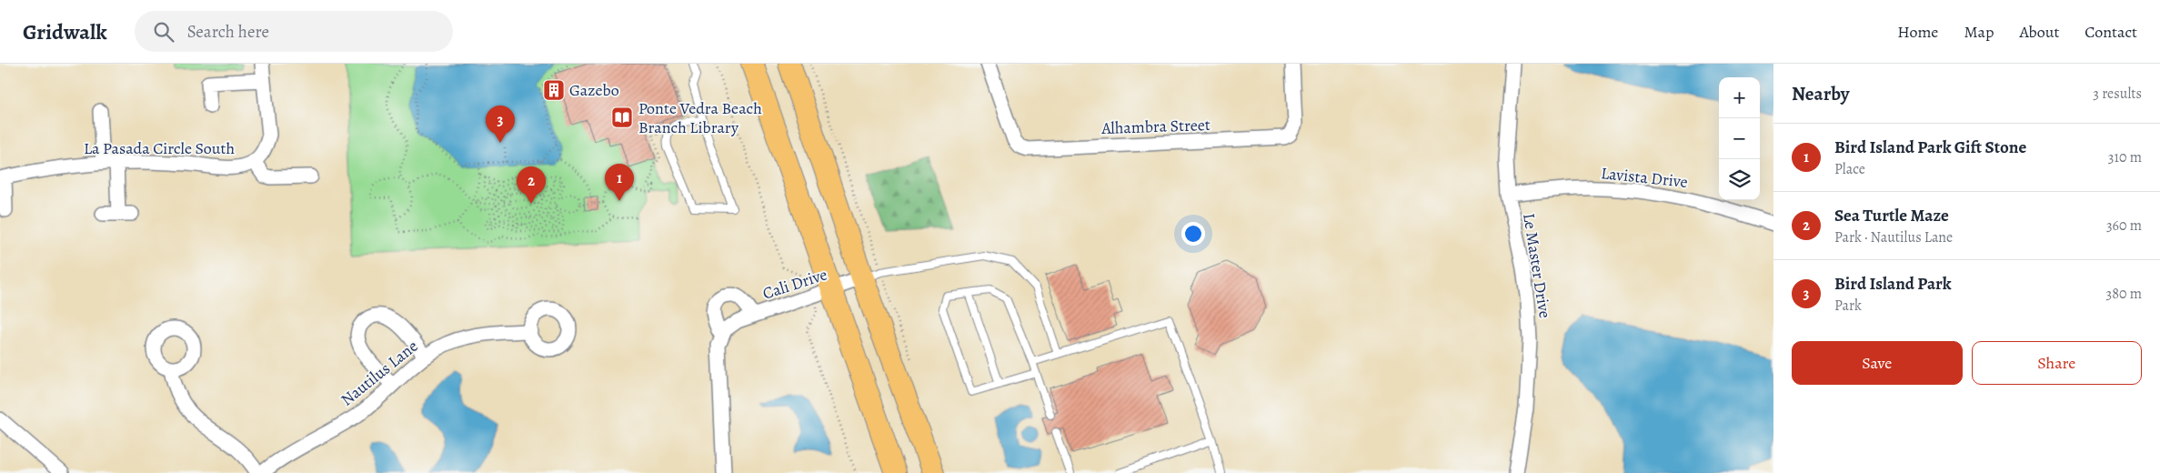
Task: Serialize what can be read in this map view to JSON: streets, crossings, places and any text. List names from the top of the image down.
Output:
{
  "streets": {
    "street": [
      "Alhambra Street",
      "La Pasada Circle South",
      "Lavista Drive",
      "Le Master Drive",
      "Cali Drive",
      "Nautilus Lane"
    ]
  },
  "crossings": [
    ["Lavista Drive", "Le Master Drive"]
  ],
  "places": {
    "building": ["Gazebo"],
    "library": ["Ponte Vedra Beach Branch Library"]
  },
  "page": {
    "header": "Gridwalk",
    "search": "Search here",
    "nav": [
      "Home",
      "Map",
      "About",
      "Contact"
    ],
    "heading": ["Nearby", "3 results"],
    "map_buttons": ["+", "−"],
    "pins": ["3", "1", "2"],
    "list": [
      {
        "mark": "1",
        "name": "Bird Island Park Gift Stone",
        "note": "Place",
        "value": "310 m"
      },
      {
        "mark": "2",
        "name": "Sea Turtle Maze",
        "note": "Park · Nautilus Lane",
        "value": "360 m"
      },
      {
        "mark": "3",
        "name": "Bird Island Park",
        "note": "Park",
        "value": "380 m"
      }
    ],
    "buttons": ["Save", "Share"]
  }
}
